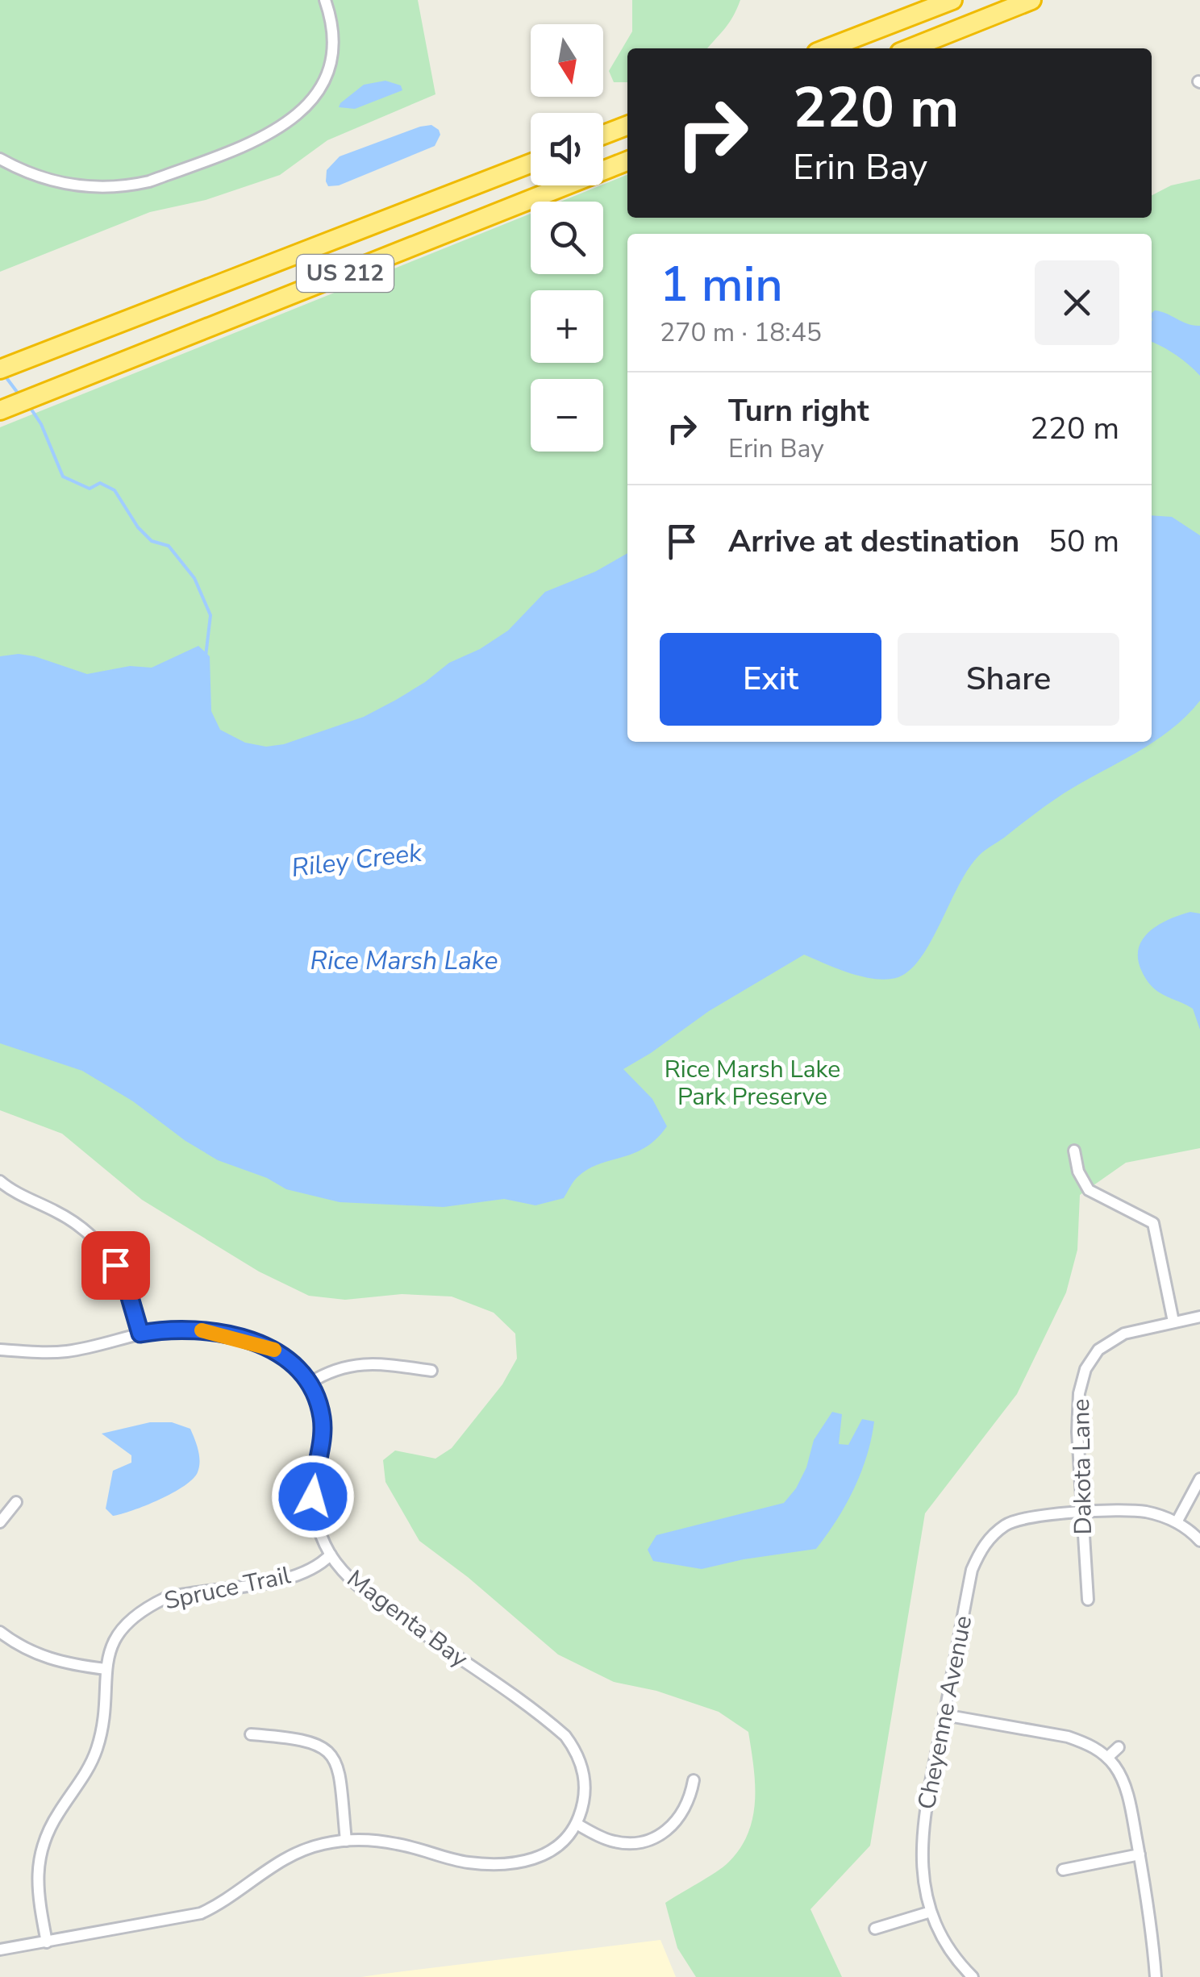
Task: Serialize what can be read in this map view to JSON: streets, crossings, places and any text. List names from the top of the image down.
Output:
{
  "streets": {
    "highway": ["US 212"],
    "street": [
      "Dakota Lane",
      "Spruce Trail",
      "Magenta Bay",
      "Cheyenne Avenue"
    ]
  },
  "crossings": [
    ["Dakota Lane", "Cheyenne Avenue"],
    ["Spruce Trail", "Magenta Bay"]
  ],
  "water": ["Riley Creek", "Rice Marsh Lake"],
  "parks": ["Rice Marsh Lake Park Preserve"],
  "north": "bottom",
  "page": {
    "map_buttons": ["+", "−"],
    "turn": ["220 m", "Erin Bay"],
    "heading": ["1 min", "270 m · 18:45"],
    "list": [
      {
        "name": "Turn right",
        "note": "Erin Bay",
        "value": "220 m"
      },
      {
        "name": "Arrive at destination",
        "value": "50 m"
      }
    ],
    "buttons": ["Exit", "Share"]
  }
}
